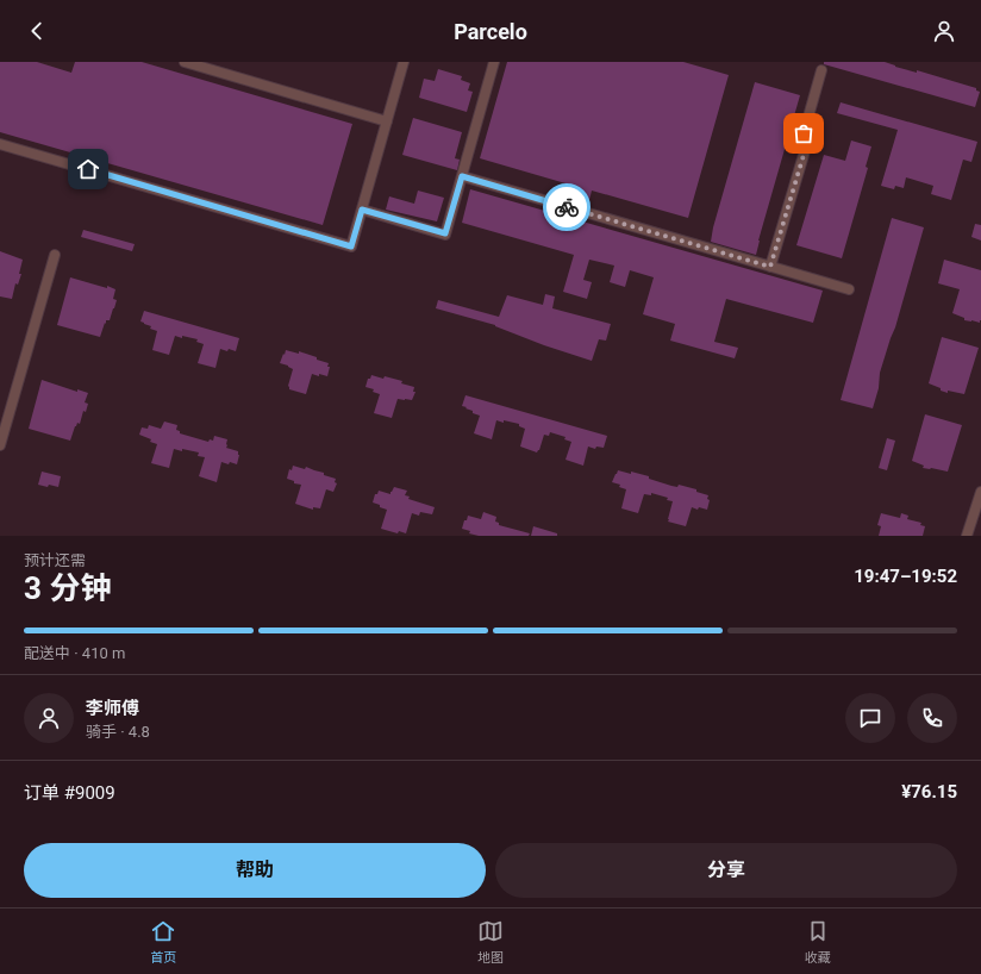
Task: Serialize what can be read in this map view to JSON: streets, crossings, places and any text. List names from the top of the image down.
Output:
{
  "page": {
    "header": "Parcelo",
    "heading": ["3 分钟", "预计还需", "19:47–19:52"],
    "panel": [
      "李师傅",
      "骑手 · 4.8",
      "订单 #9009",
      "¥76.15"
    ],
    "bar": "配送中 · 410 m",
    "buttons": ["帮助", "分享"],
    "tabs": ["首页", "地图", "收藏"]
  }
}
